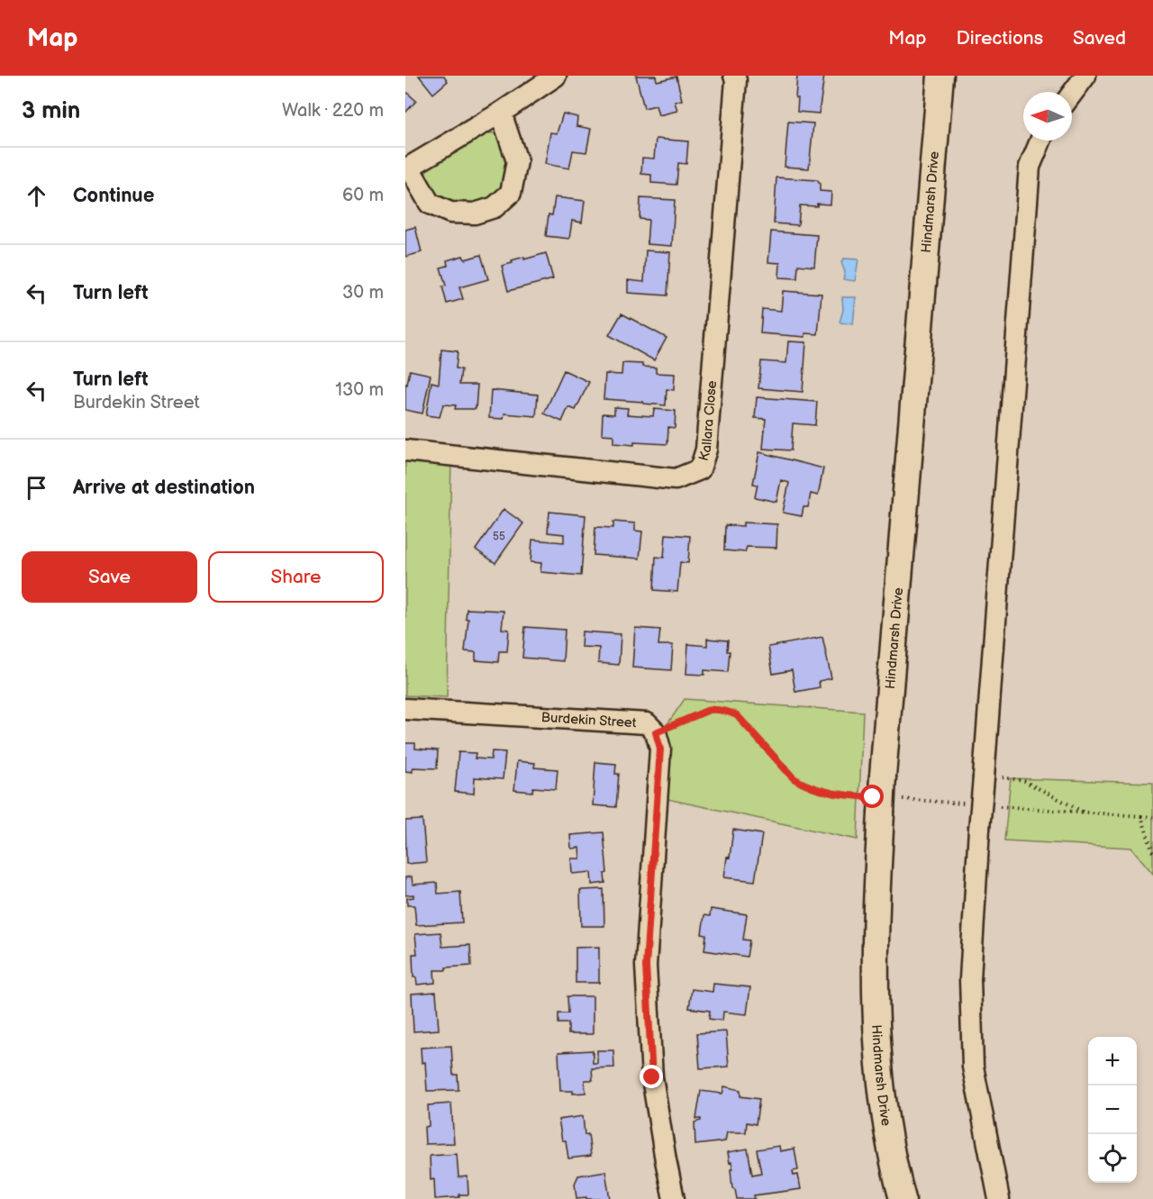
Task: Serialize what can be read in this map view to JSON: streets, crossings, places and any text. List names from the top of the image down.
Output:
{
  "streets": {
    "main road": ["Hindmarsh Drive"],
    "street": ["Kallara Close", "Burdekin Street"]
  },
  "house_numbers": ["55"],
  "north": "left",
  "page": {
    "header": "Map",
    "nav": ["Map", "Directions", "Saved"],
    "heading": ["3 min", "Walk · 220 m"],
    "list": [
      ["Continue", "60 m"],
      ["Turn left", "30 m"],
      ["Turn left", "Burdekin Street", "130 m"],
      "Arrive at destination"
    ],
    "buttons": ["Save", "Share"],
    "map_buttons": ["+", "−"]
  }
}
